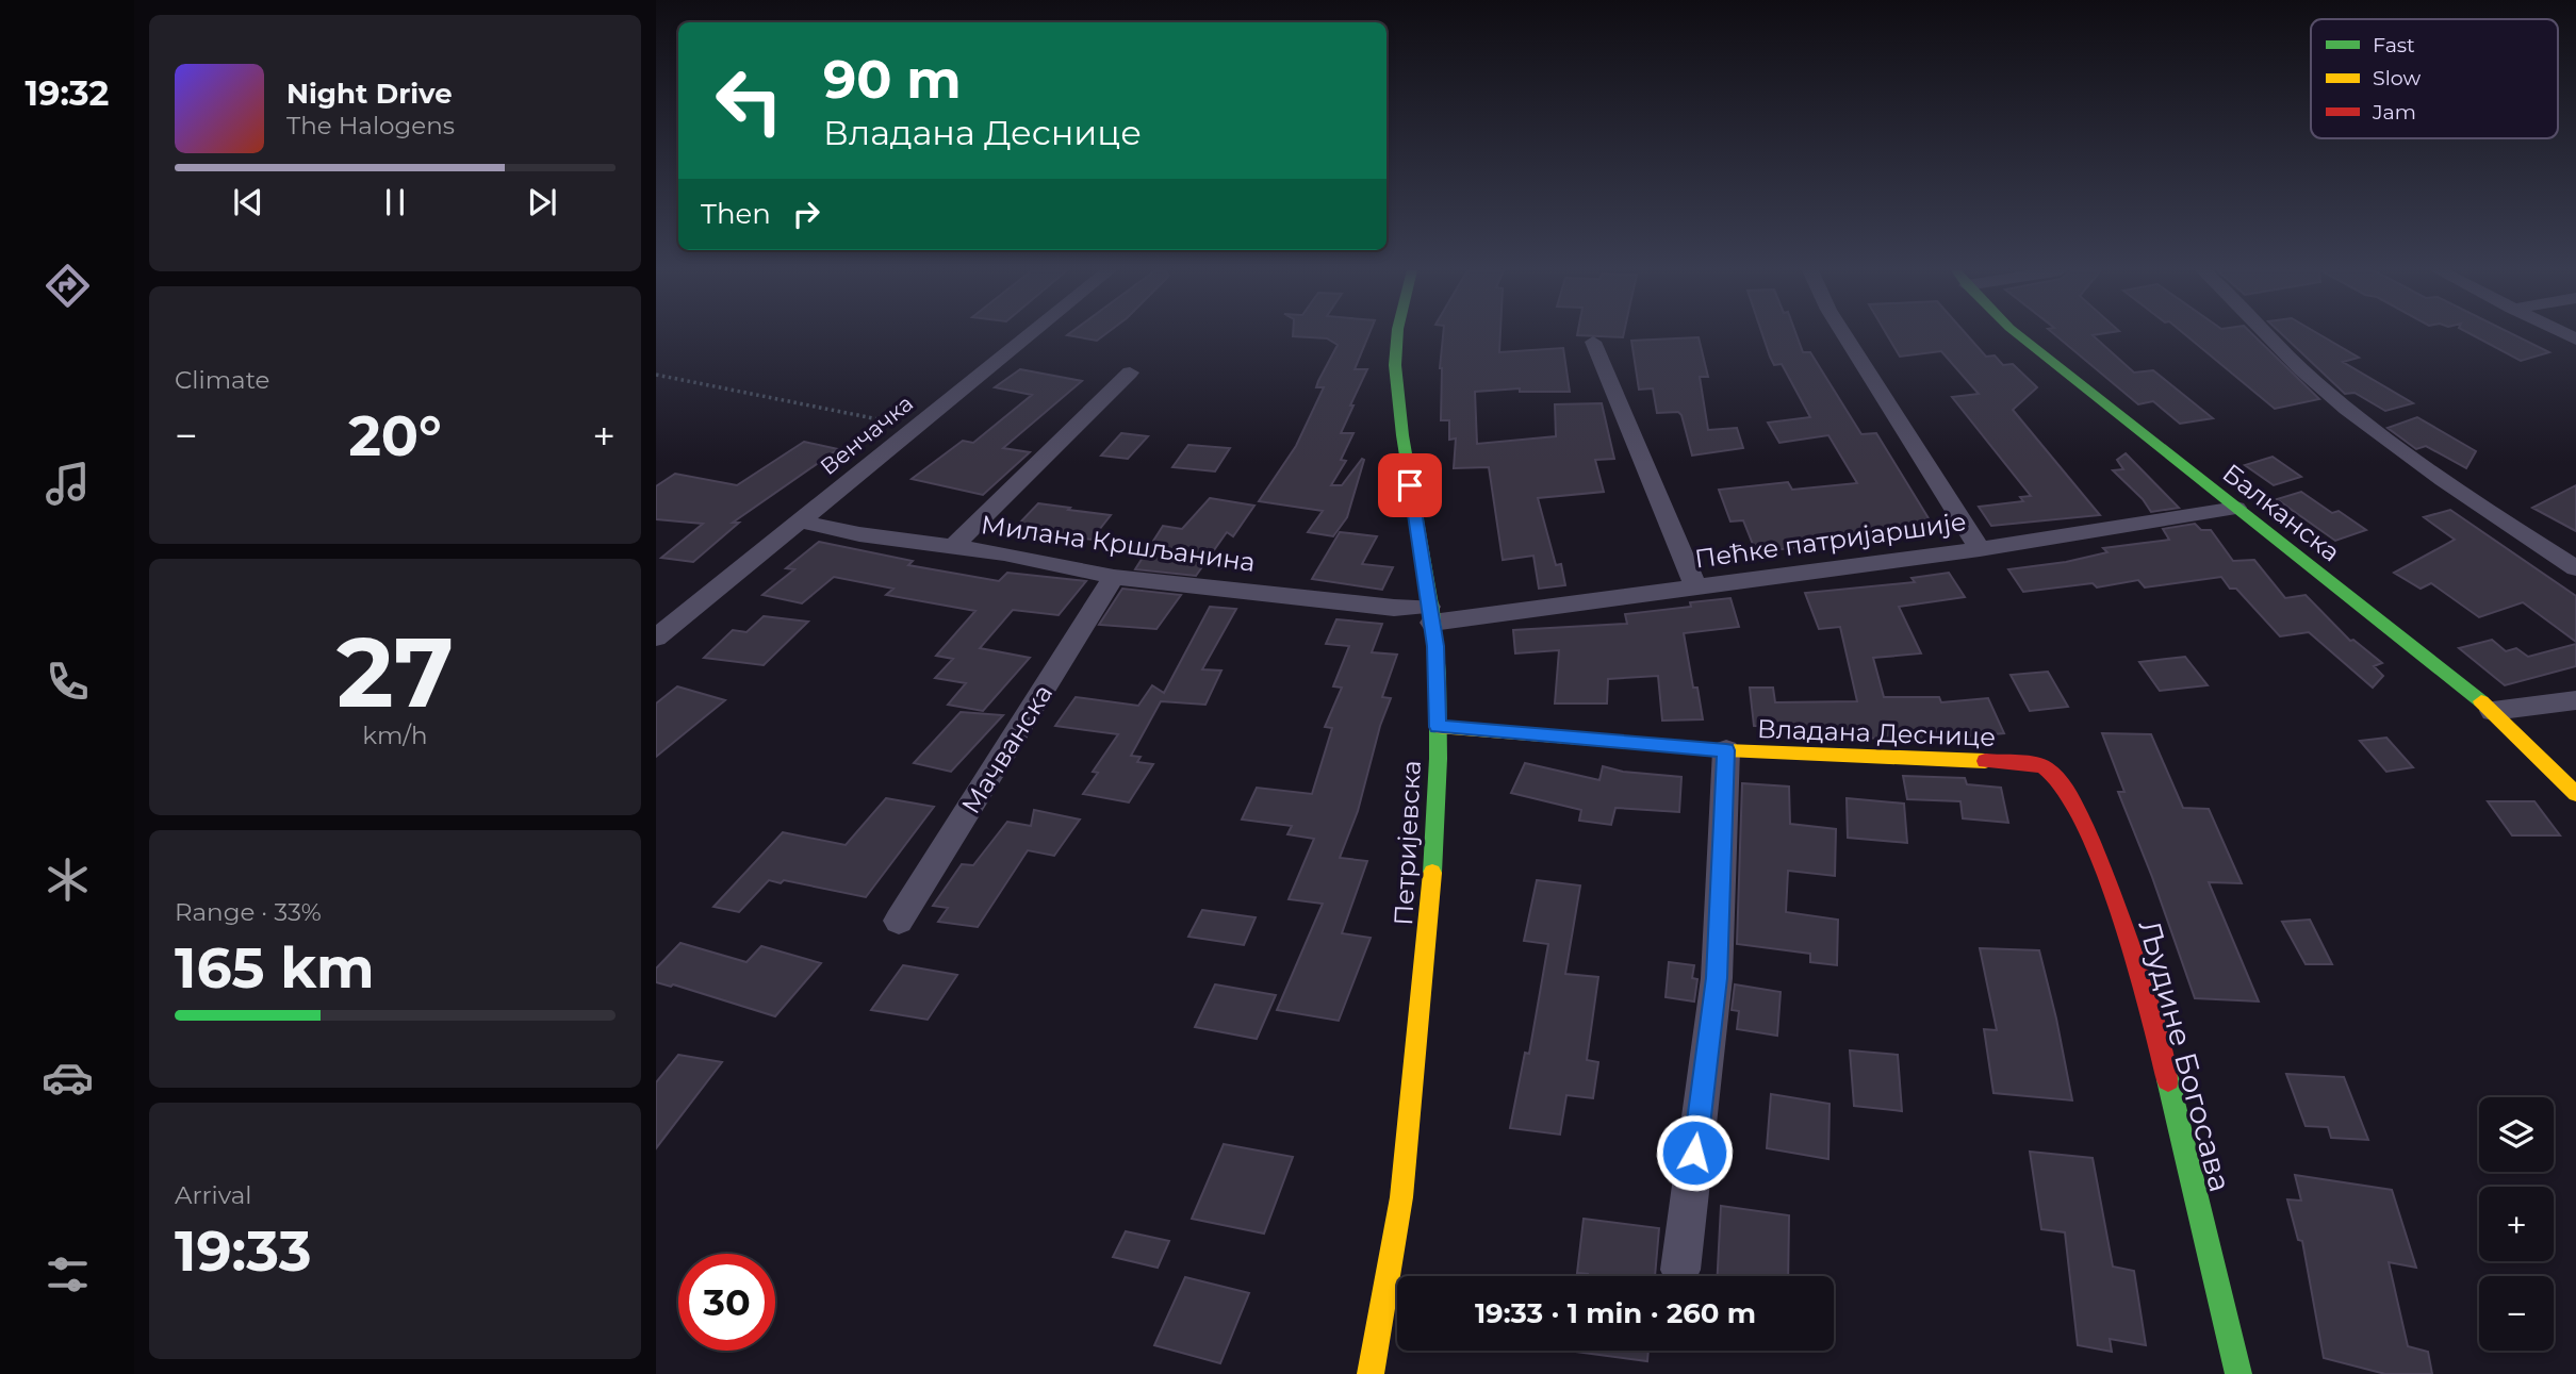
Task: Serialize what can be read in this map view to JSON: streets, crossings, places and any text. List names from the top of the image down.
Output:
{
  "streets": {
    "street": [
      "Венчачка",
      "Балканска",
      "Пећке патријаршије",
      "Милана Кршљанина",
      "Владана Деснице",
      "Мачванска",
      "Петријевска",
      "Људине Богосава"
    ]
  },
  "crossings": [
    ["Венчачка", "Милана Кршљанина"],
    ["Балканска", "Пећке патријаршије"],
    ["Пећке патријаршије", "Милана Кршљанина"],
    ["Пећке патријаршије", "Петријевска"],
    ["Милана Кршљанина", "Мачванска"],
    ["Милана Кршљанина", "Петријевска"],
    ["Владана Деснице", "Петријевска"],
    ["Владана Деснице", "Људине Богосава"]
  ],
  "legend": ["Fast", "Slow", "Jam"],
  "page": {
    "tabs": "19:32",
    "turn": ["90 m", "Владана Деснице"],
    "song": ["Night Drive", "The Halogens"],
    "then": "Then",
    "tile": [
      "Climate",
      ["27", "km/h"],
      ["Range · 33%", "165 km"],
      ["Arrival", "19:33"]
    ],
    "heat": ["−", "20°", "+"],
    "map_buttons": ["+", "−"],
    "limit": "30",
    "trip": "19:33 · 1 min · 260 m"
  }
}
